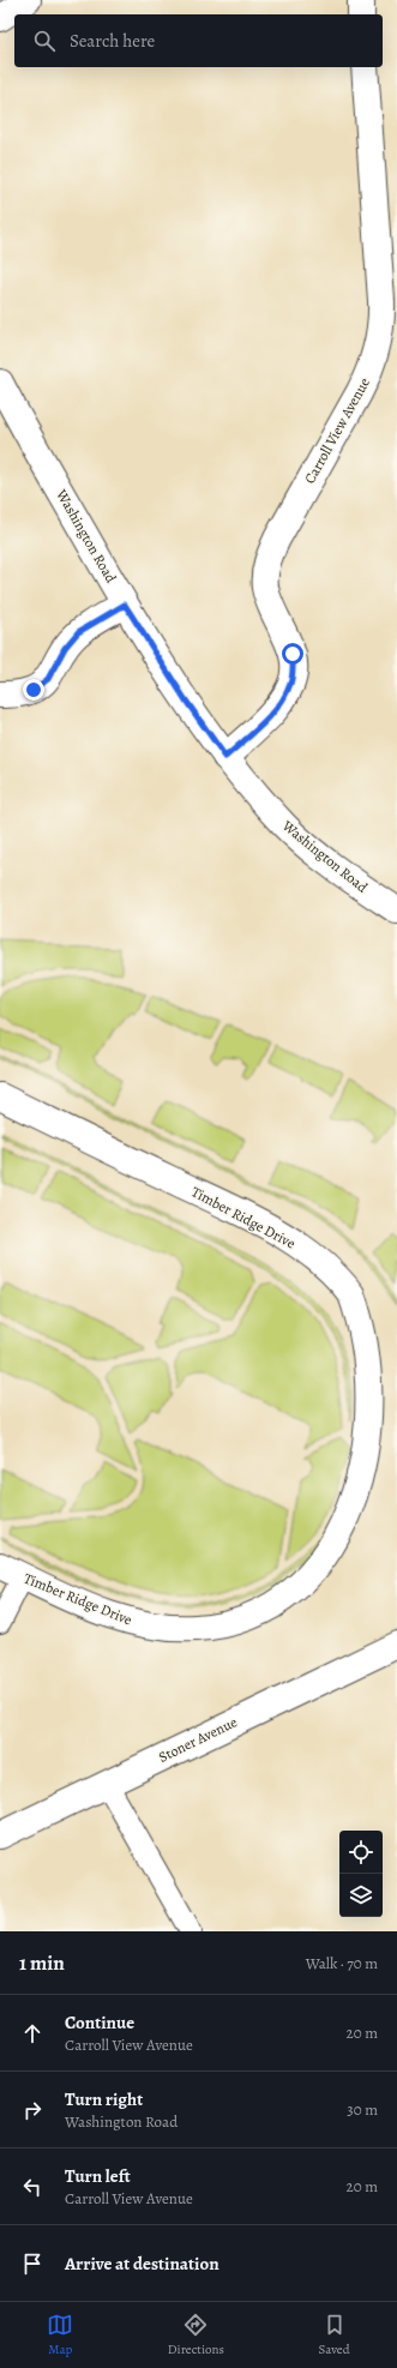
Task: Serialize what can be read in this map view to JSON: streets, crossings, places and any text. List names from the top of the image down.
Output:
{
  "streets": {
    "street": [
      "Carroll View Avenue",
      "Washington Road",
      "Timber Ridge Drive",
      "Stoner Avenue"
    ]
  },
  "crossings": [
    ["Carroll View Avenue", "Washington Road"]
  ],
  "page": {
    "search": "Search here",
    "heading": ["1 min", "Walk · 70 m"],
    "list": [
      ["Continue", "Carroll View Avenue", "20 m"],
      ["Turn right", "Washington Road", "30 m"],
      ["Turn left", "Carroll View Avenue", "20 m"],
      "Arrive at destination"
    ],
    "nav": ["Map", "Directions", "Saved"]
  }
}
